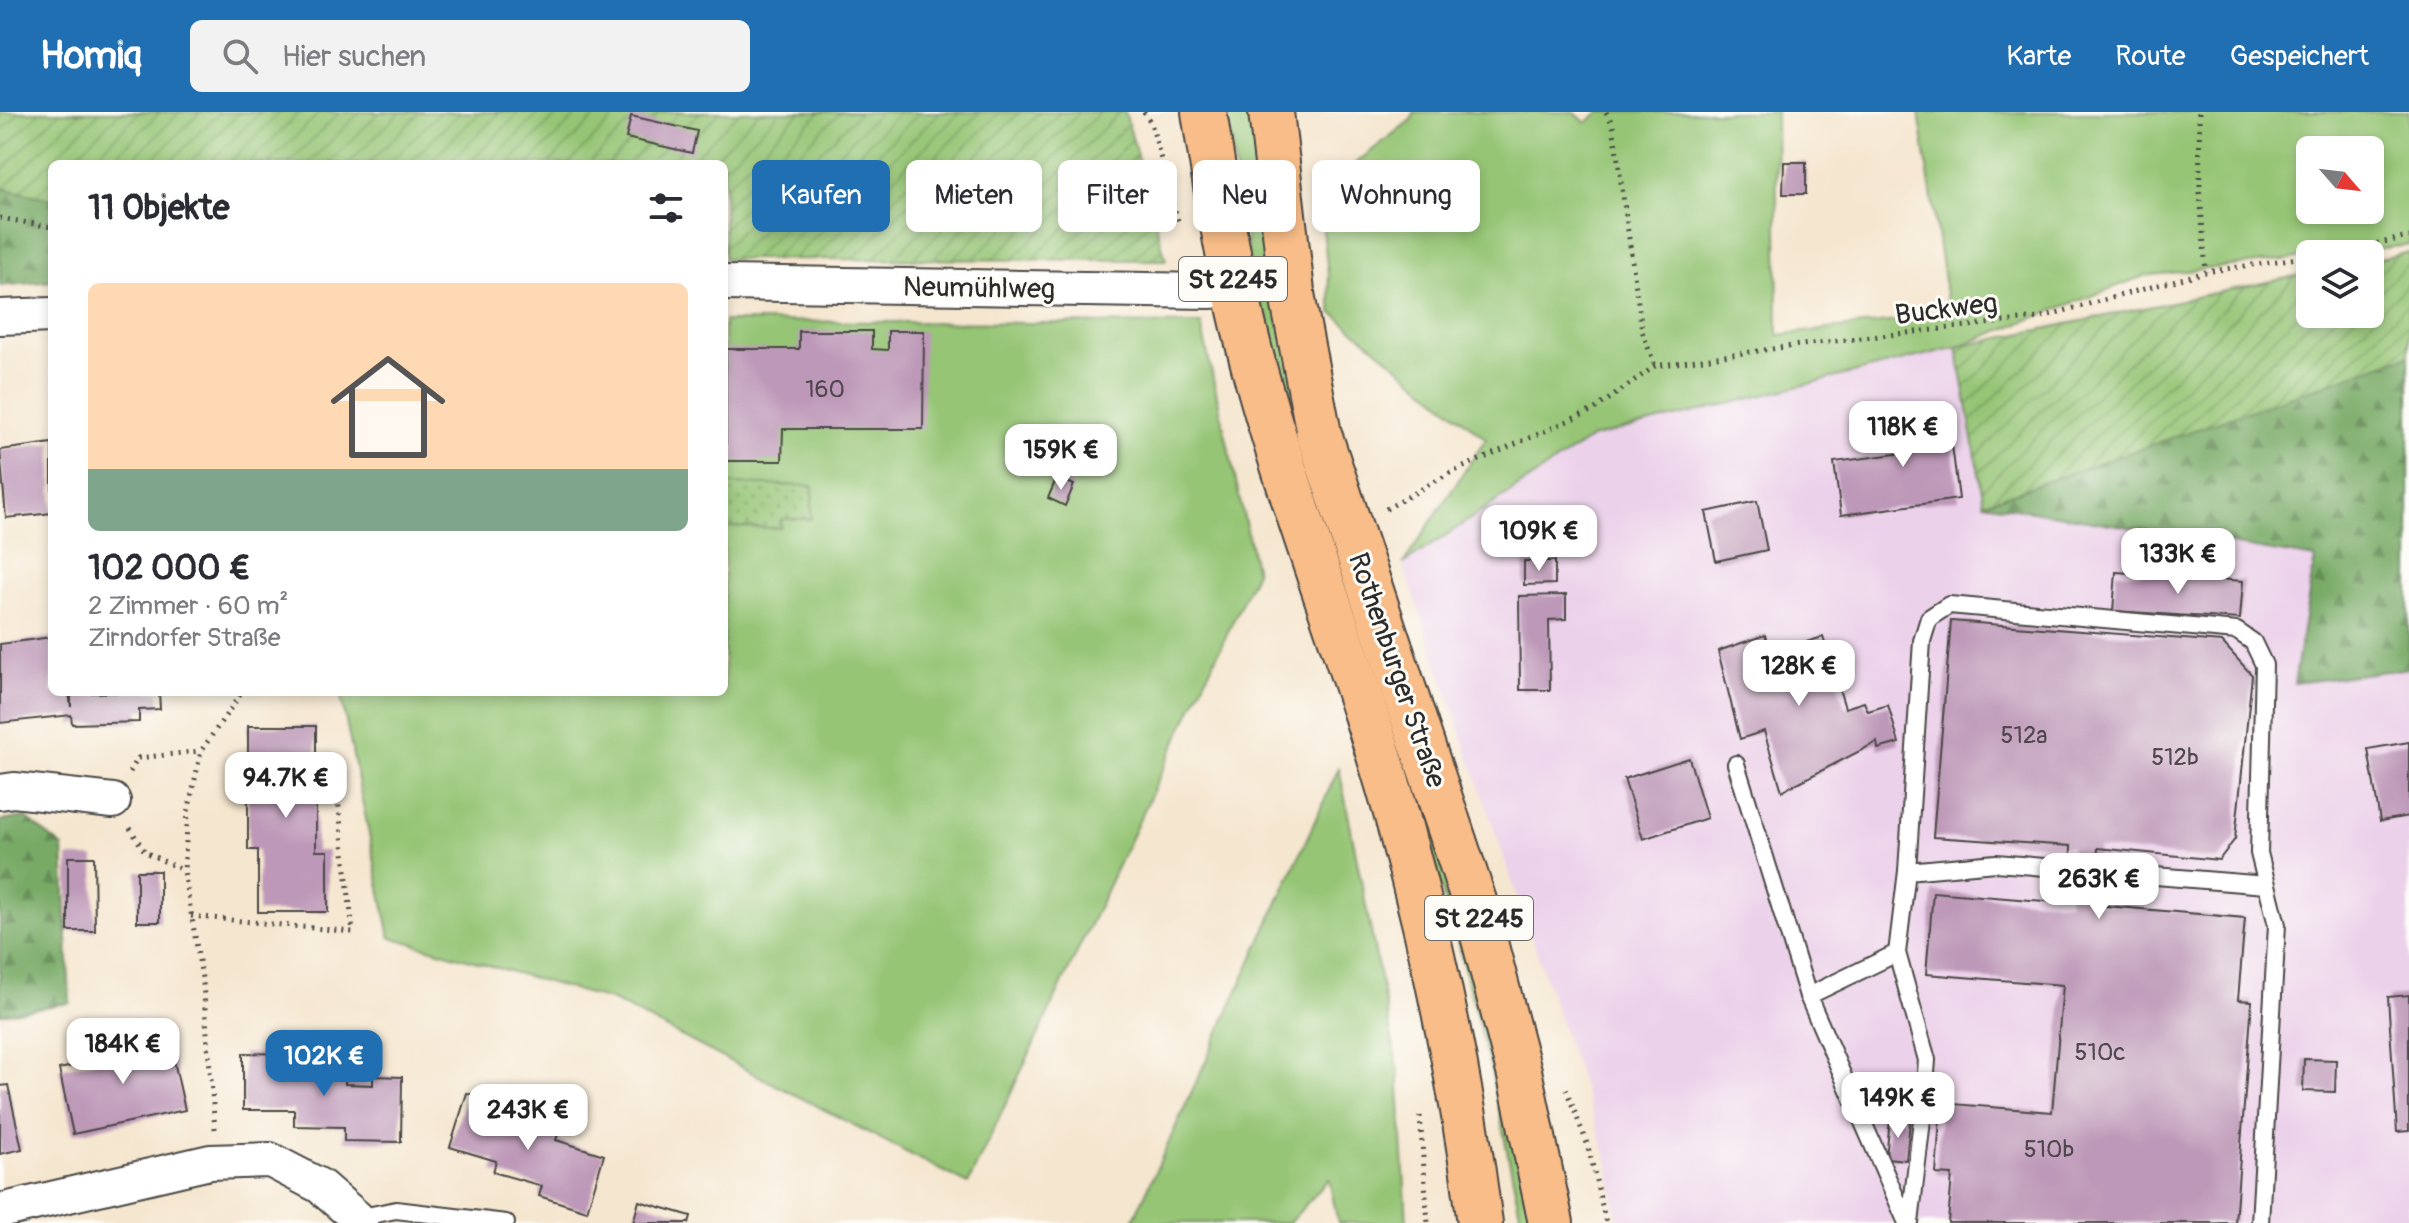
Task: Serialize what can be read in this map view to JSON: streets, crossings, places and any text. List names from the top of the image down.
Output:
{
  "streets": {
    "main road": ["St 2245", "Rothenburger Straße"],
    "street": ["Neumühlweg"],
    "path": ["Buckweg"]
  },
  "crossings": [
    ["Neumühlweg", "Rothenburger Straße"]
  ],
  "house_numbers": [
    "160",
    "512a",
    "512b",
    "510c",
    "510b"
  ],
  "north": "bottom right",
  "page": {
    "header": "Homiq",
    "search": "Hier suchen",
    "nav": ["Karte", "Route", "Gespeichert"],
    "chip": [
      "Kaufen",
      "Mieten",
      "Filter",
      "Neu",
      "Wohnung"
    ],
    "heading": "11 Objekte",
    "list": [
      {
        "name": "102 000 €",
        "note": "2 Zimmer · 60 m² · Zirndorfer Straße"
      }
    ],
    "price": [
      "118K €",
      "159K €",
      "109K €",
      "133K €",
      "128K €",
      "94.7K €",
      "263K €",
      "184K €",
      "102K €",
      "149K €",
      "243K €"
    ]
  }
}
